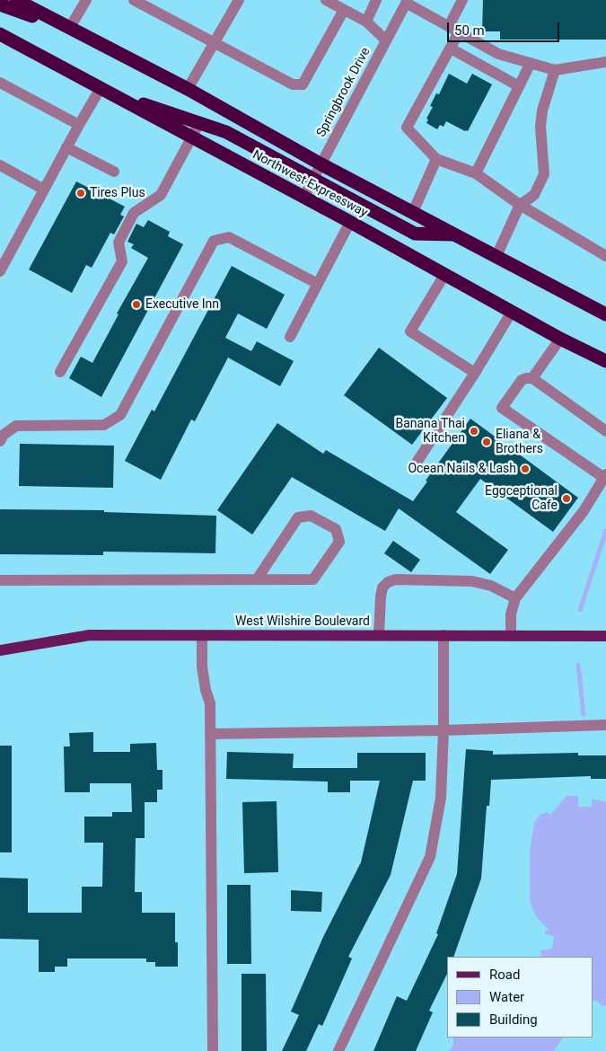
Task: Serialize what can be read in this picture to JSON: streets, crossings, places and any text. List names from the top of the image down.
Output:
{
  "streets": {
    "highway": ["Northwest Expressway"],
    "main road": ["West Wilshire Boulevard"],
    "street": ["Springbrook Drive"]
  },
  "crossings": [
    ["Springbrook Drive", "Northwest Expressway"]
  ],
  "places": [
    "Tires Plus",
    "Executive Inn",
    "Banana Thai Kitchen",
    "Eliana & Brothers",
    "Ocean Nails & Lash",
    "Eggceptional Cafe"
  ],
  "legend": ["Road", "Water", "Building"],
  "scale_bar": "50 m"
}
